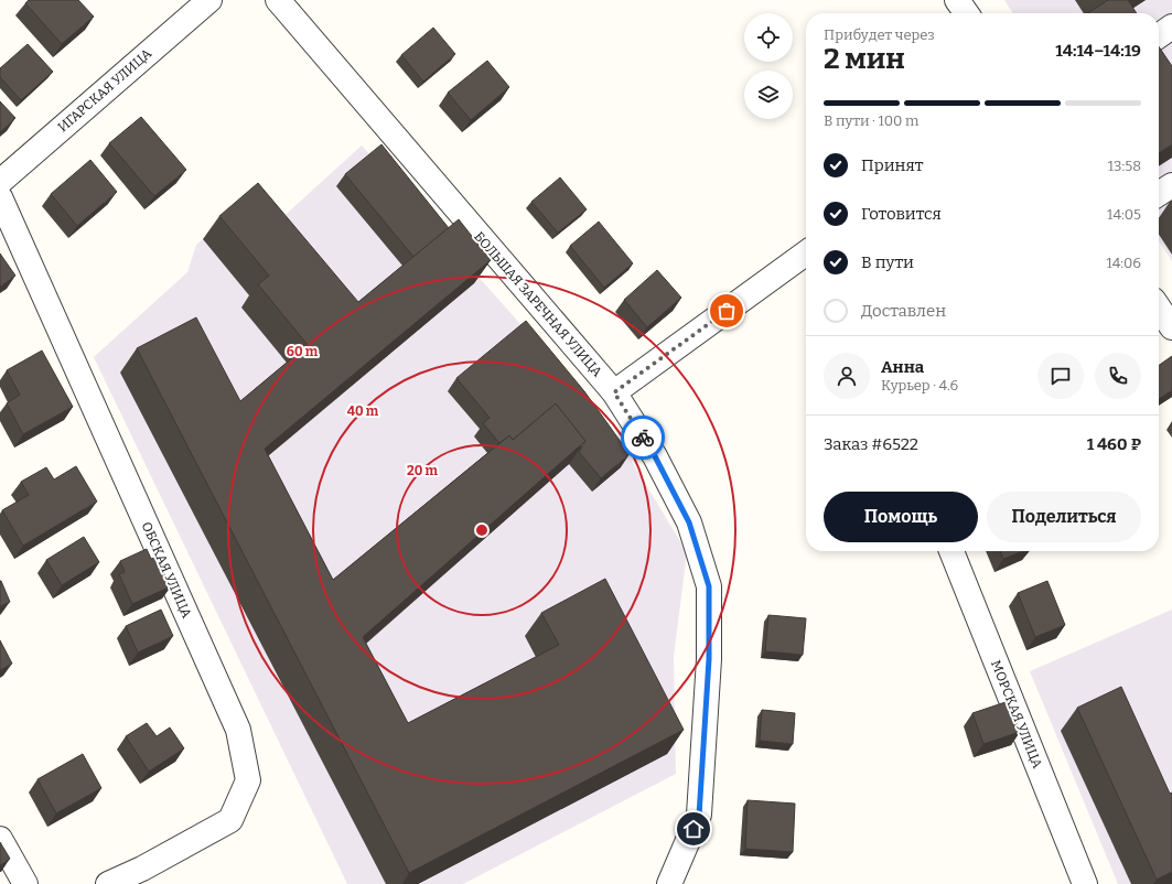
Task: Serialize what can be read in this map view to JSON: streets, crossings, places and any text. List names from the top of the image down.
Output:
{
  "streets": {
    "street": [
      "ИГАРСКАЯ УЛИЦА",
      "БОЛЬШАЯ ЗАРЕЧНАЯ УЛИЦА",
      "ОБСКАЯ УЛИЦА",
      "МОРСКАЯ УЛИЦА"
    ]
  },
  "page": {
    "heading": ["2 мин", "Прибудет через", "14:14–14:19"],
    "panel": [
      "Анна",
      "Курьер · 4.6",
      "Заказ #6522",
      "1 460 ₽"
    ],
    "bar": "В пути · 100 m",
    "list": [
      ["Принят", "13:58"],
      ["Готовится", "14:05"],
      ["В пути", "14:06"],
      "Доставлен"
    ],
    "buttons": ["Помощь", "Поделиться"]
  },
  "rings": ["60 m", "40 m", "20 m"]
}
